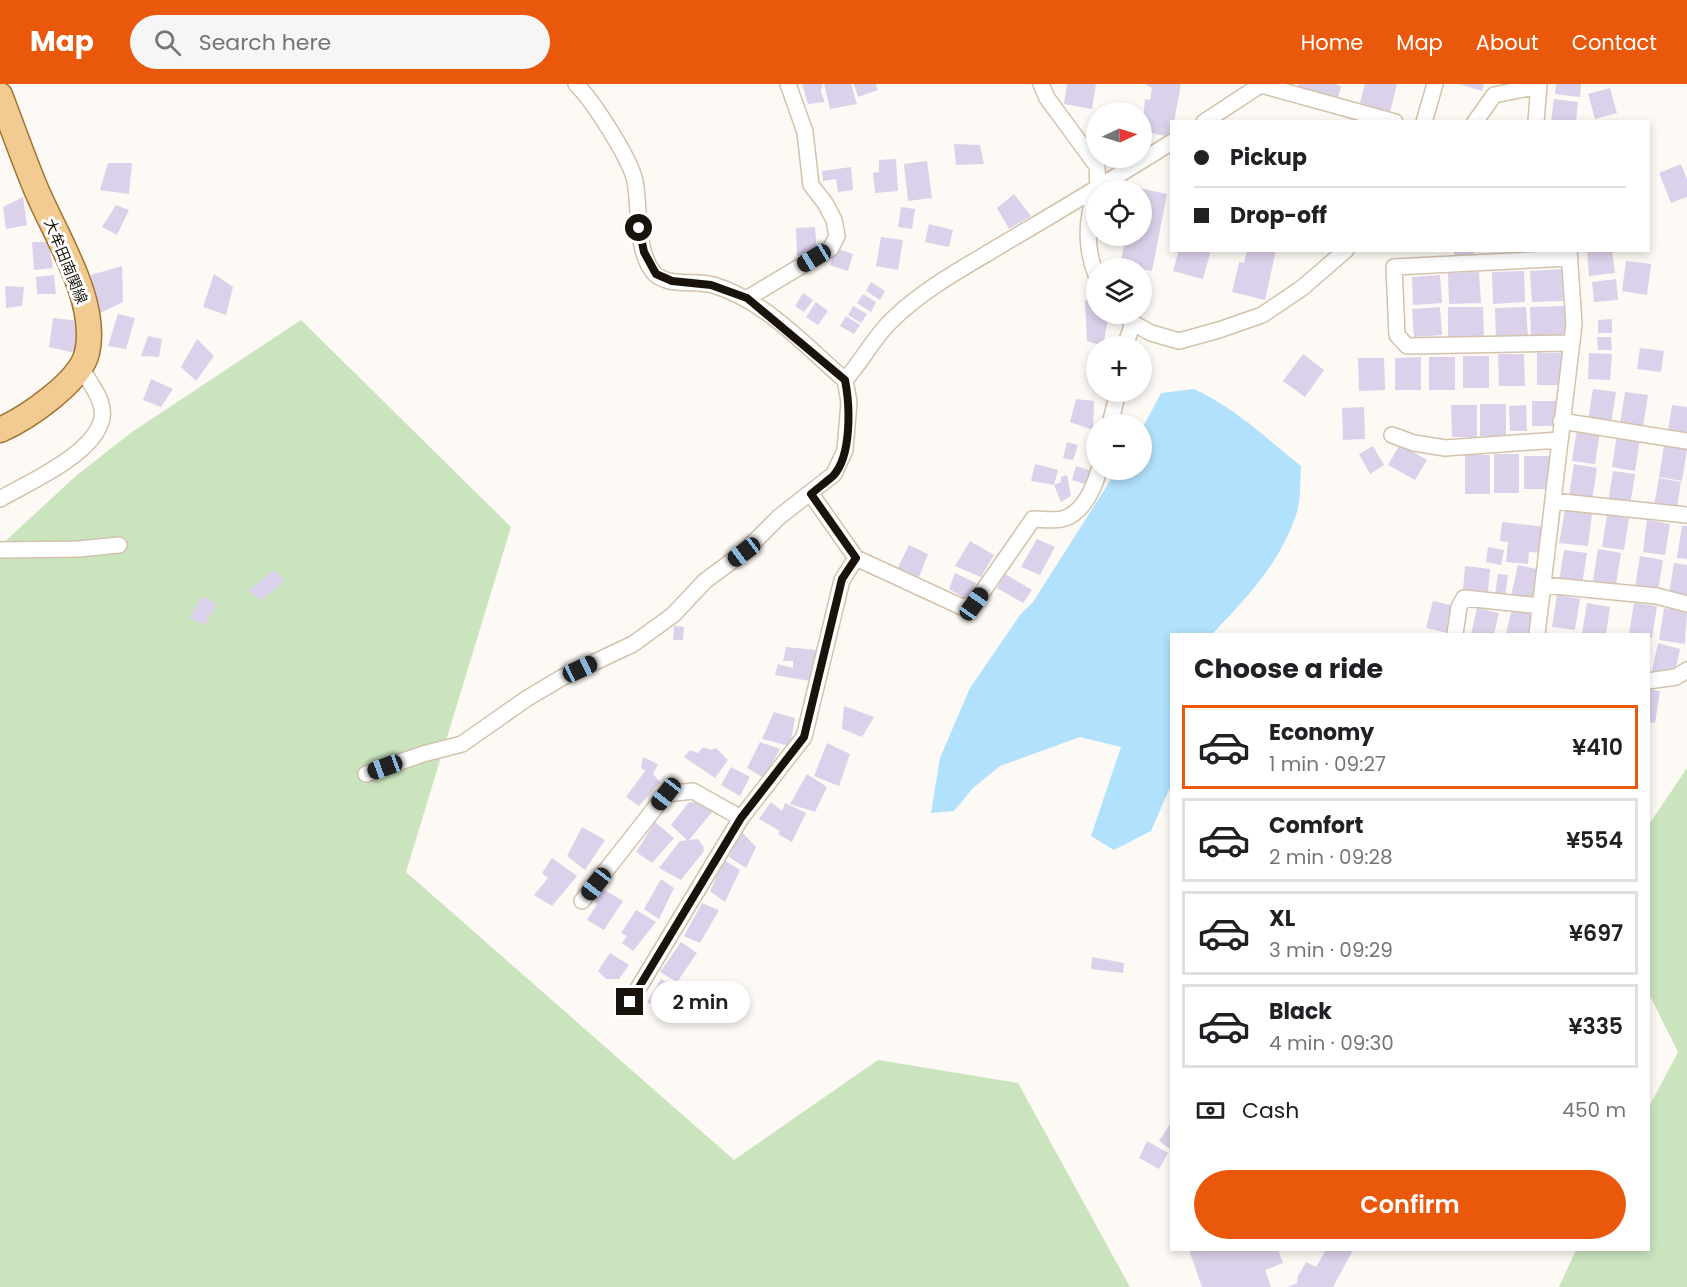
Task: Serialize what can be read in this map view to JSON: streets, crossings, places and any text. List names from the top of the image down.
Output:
{
  "streets": {
    "main road": ["大牟田南関線"]
  },
  "north": "right",
  "page": {
    "header": "Map",
    "search": "Search here",
    "nav": [
      "Home",
      "Map",
      "About",
      "Contact"
    ],
    "map_buttons": ["+", "−"],
    "banner": ["Pickup", "Drop-off"],
    "heading": "Choose a ride",
    "list": [
      {
        "name": "Economy",
        "note": "1 min · 09:27",
        "value": "¥410"
      },
      {
        "name": "Comfort",
        "note": "2 min · 09:28",
        "value": "¥554"
      },
      {
        "name": "XL",
        "note": "3 min · 09:29",
        "value": "¥697"
      },
      {
        "name": "Black",
        "note": "4 min · 09:30",
        "value": "¥335"
      }
    ],
    "bubble": "2 min",
    "pay": ["Cash", "450 m"],
    "buttons": "Confirm"
  }
}
